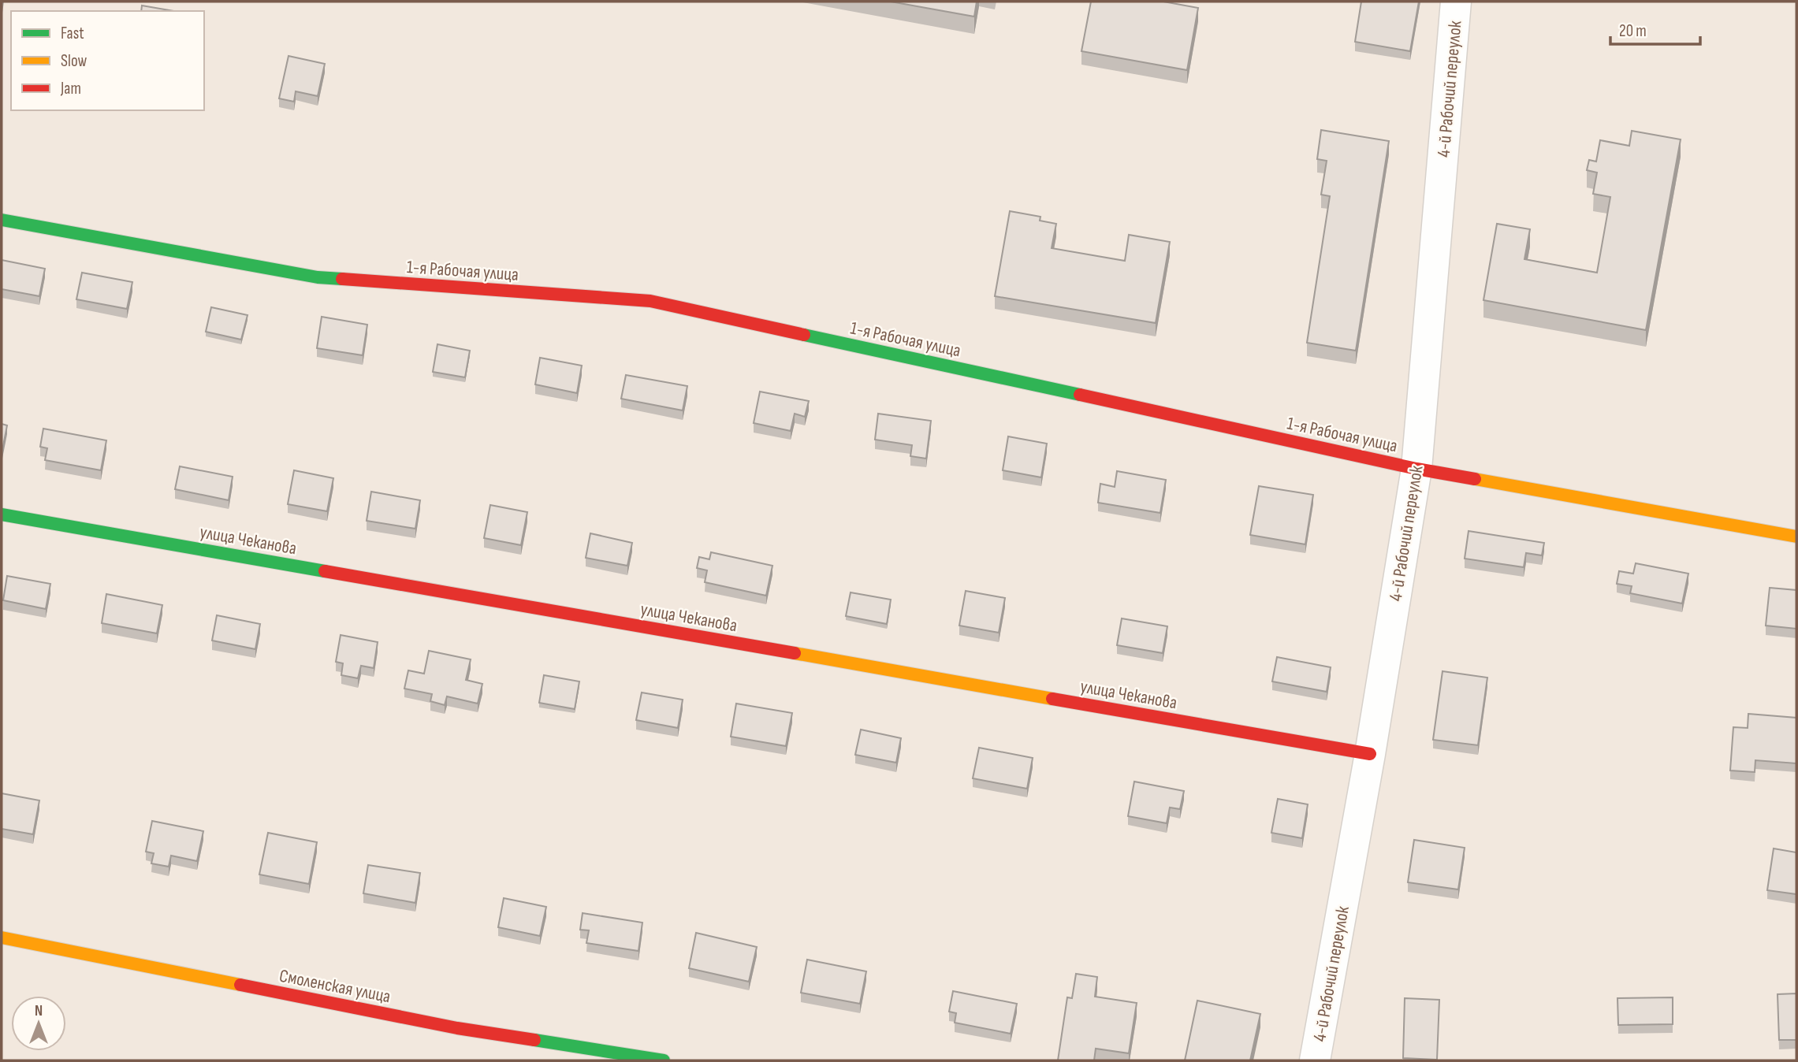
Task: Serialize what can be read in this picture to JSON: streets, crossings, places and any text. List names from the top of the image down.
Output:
{
  "streets": {
    "street": [
      "4-й Рабочий переулок",
      "1-я Рабочая улица",
      "улица Чеканова",
      "Смоленская улица"
    ]
  },
  "crossings": [
    ["4-й Рабочий переулок", "1-я Рабочая улица"],
    ["4-й Рабочий переулок", "улица Чеканова"]
  ],
  "legend": ["Fast", "Slow", "Jam"],
  "scale_bar": "20 m",
  "north": "top"
}
